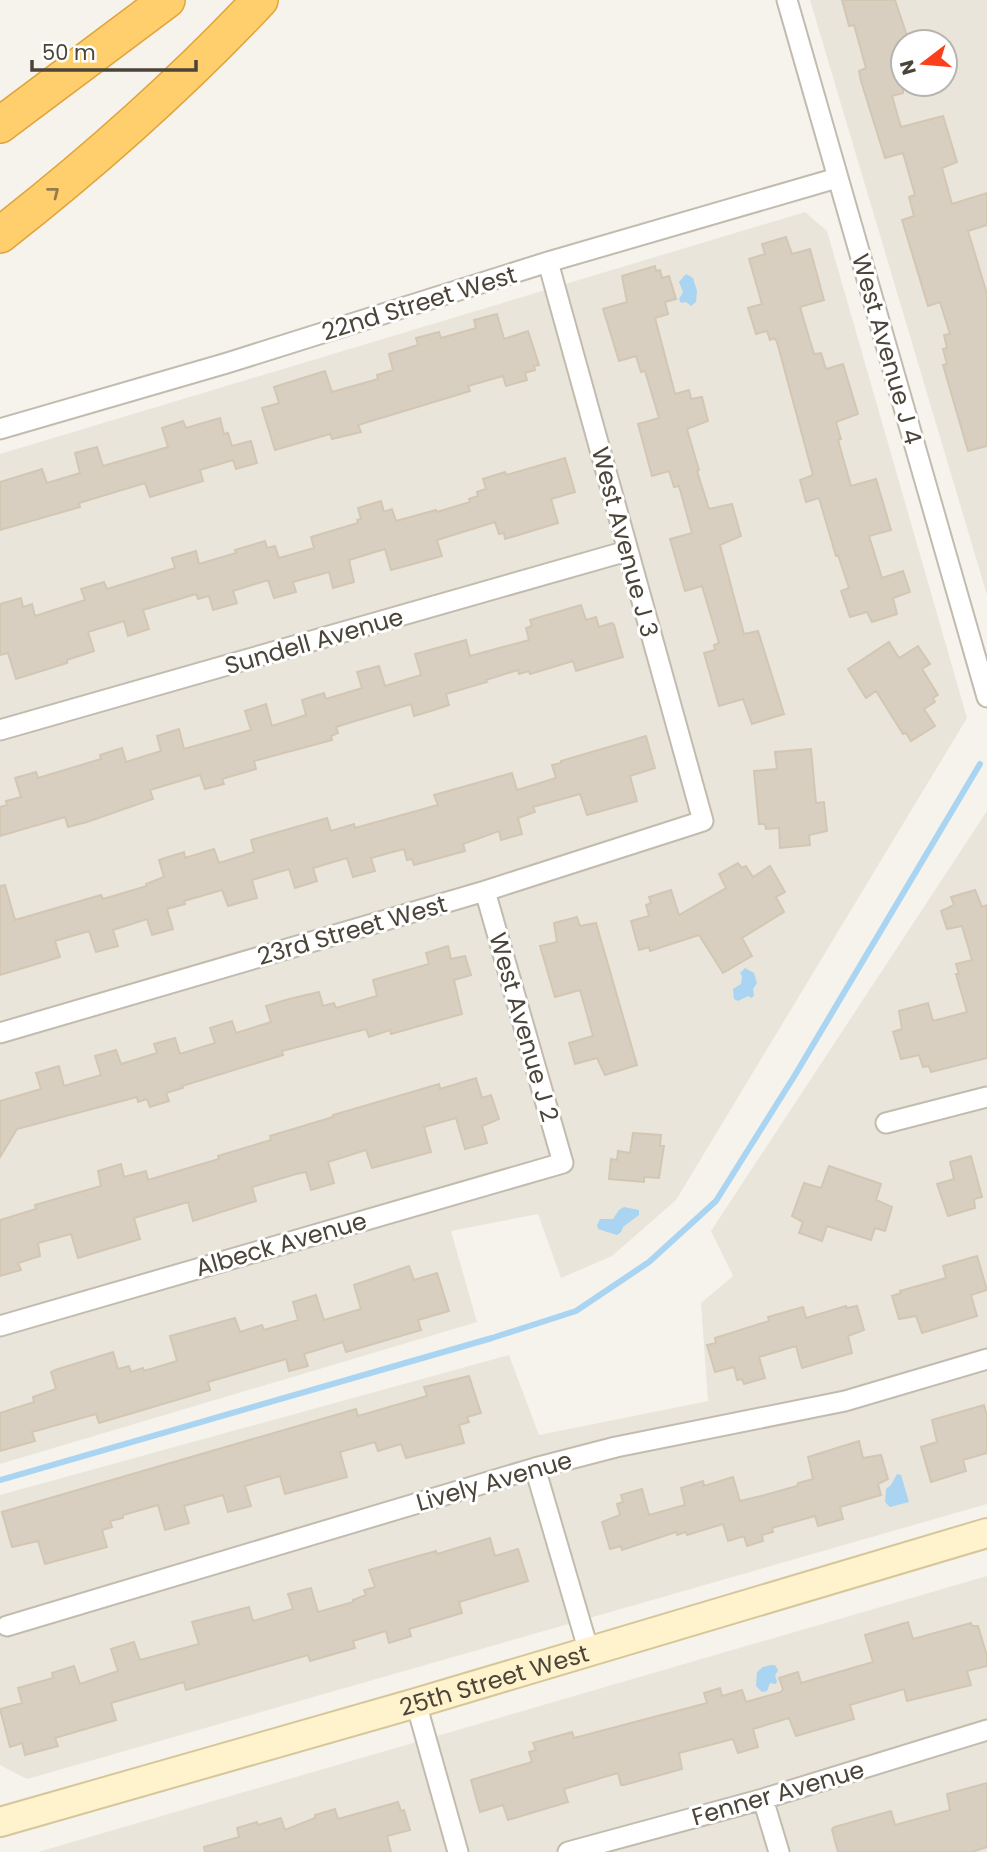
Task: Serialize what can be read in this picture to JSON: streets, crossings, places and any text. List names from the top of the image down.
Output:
{
  "streets": {
    "street": [
      "22nd Street West",
      "West Avenue J 4",
      "West Avenue J 3",
      "Sundell Avenue",
      "23rd Street West",
      "West Avenue J 2",
      "Albeck Avenue",
      "Lively Avenue",
      "25th Street West",
      "Fenner Avenue"
    ]
  },
  "crossings": [
    ["22nd Street West", "West Avenue J 4"],
    ["22nd Street West", "West Avenue J 3"],
    ["West Avenue J 3", "Sundell Avenue"],
    ["West Avenue J 3", "23rd Street West"],
    ["23rd Street West", "West Avenue J 2"],
    ["West Avenue J 2", "Albeck Avenue"]
  ],
  "scale_bar": "50 m",
  "north": "left"
}
